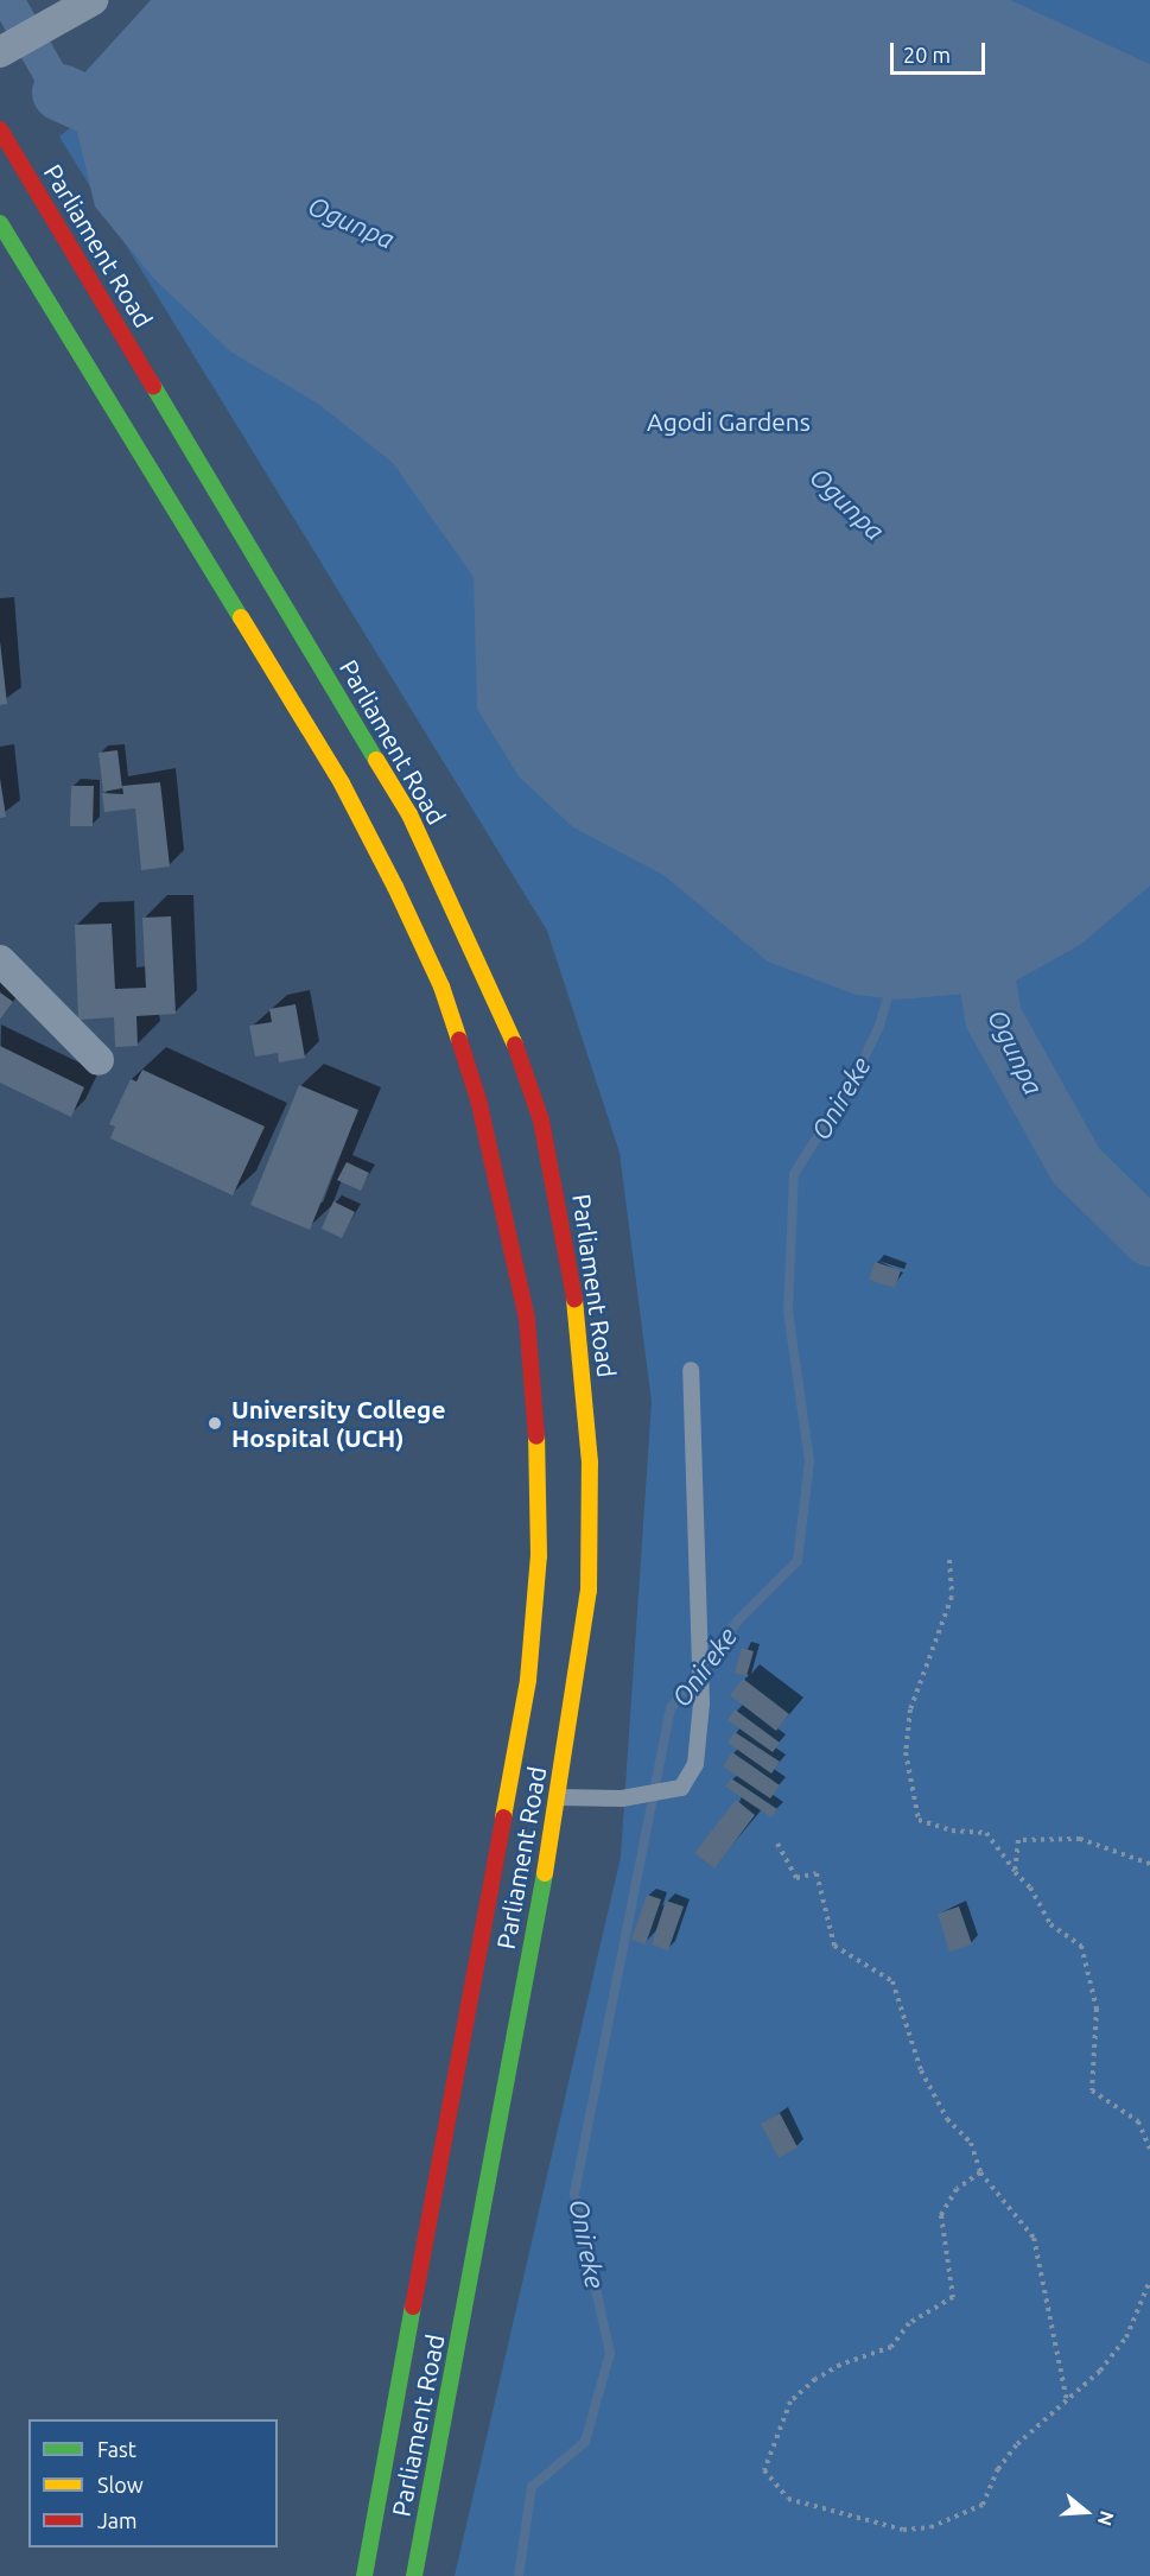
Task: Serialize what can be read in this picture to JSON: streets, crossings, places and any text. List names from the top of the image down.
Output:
{
  "streets": {
    "main road": ["Parliament Road"]
  },
  "water": ["Ogunpa", "Onireke"],
  "parks": ["Agodi Gardens"],
  "places": ["University College Hospital (UCH)"],
  "legend": ["Fast", "Slow", "Jam"],
  "scale_bar": "20 m",
  "north": "right"
}
